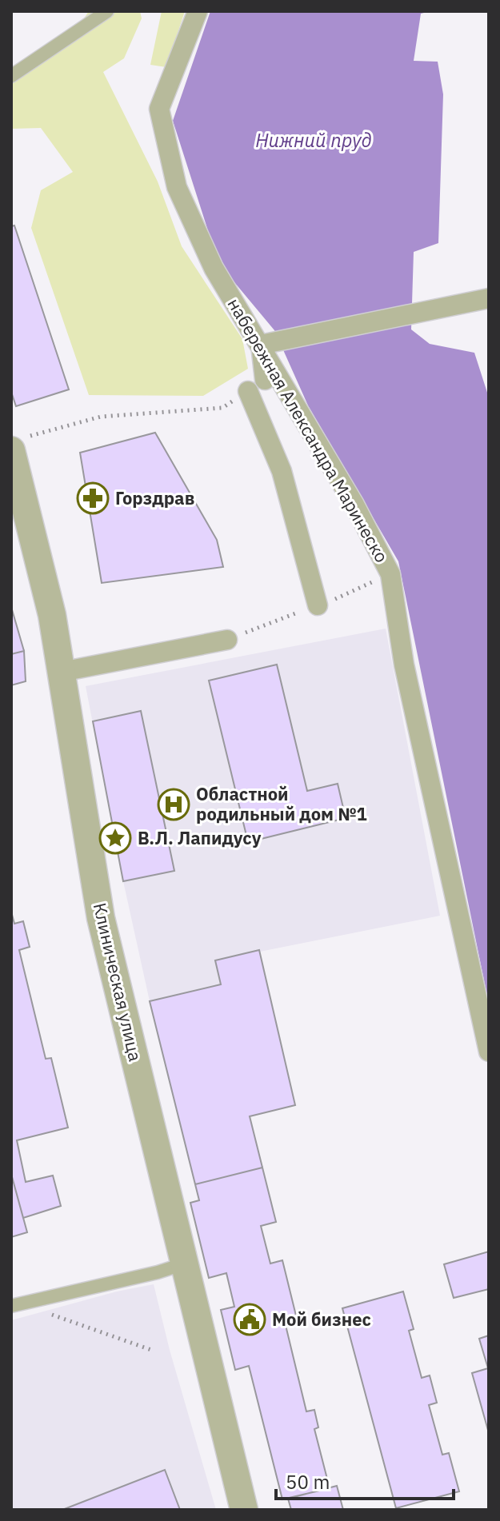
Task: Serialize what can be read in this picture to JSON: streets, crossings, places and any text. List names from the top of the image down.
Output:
{
  "streets": {
    "street": ["набережная Александра Маринеско", "Клиническая улица"]
  },
  "water": ["Нижний пруд"],
  "places": {
    "pharmacy": ["Горздрав"],
    "hospital": ["Областной родильный дом №1"],
    "place": ["В.Л. Лапидусу"],
    "public building": ["Мой бизнес"]
  },
  "scale_bar": "50 m"
}
